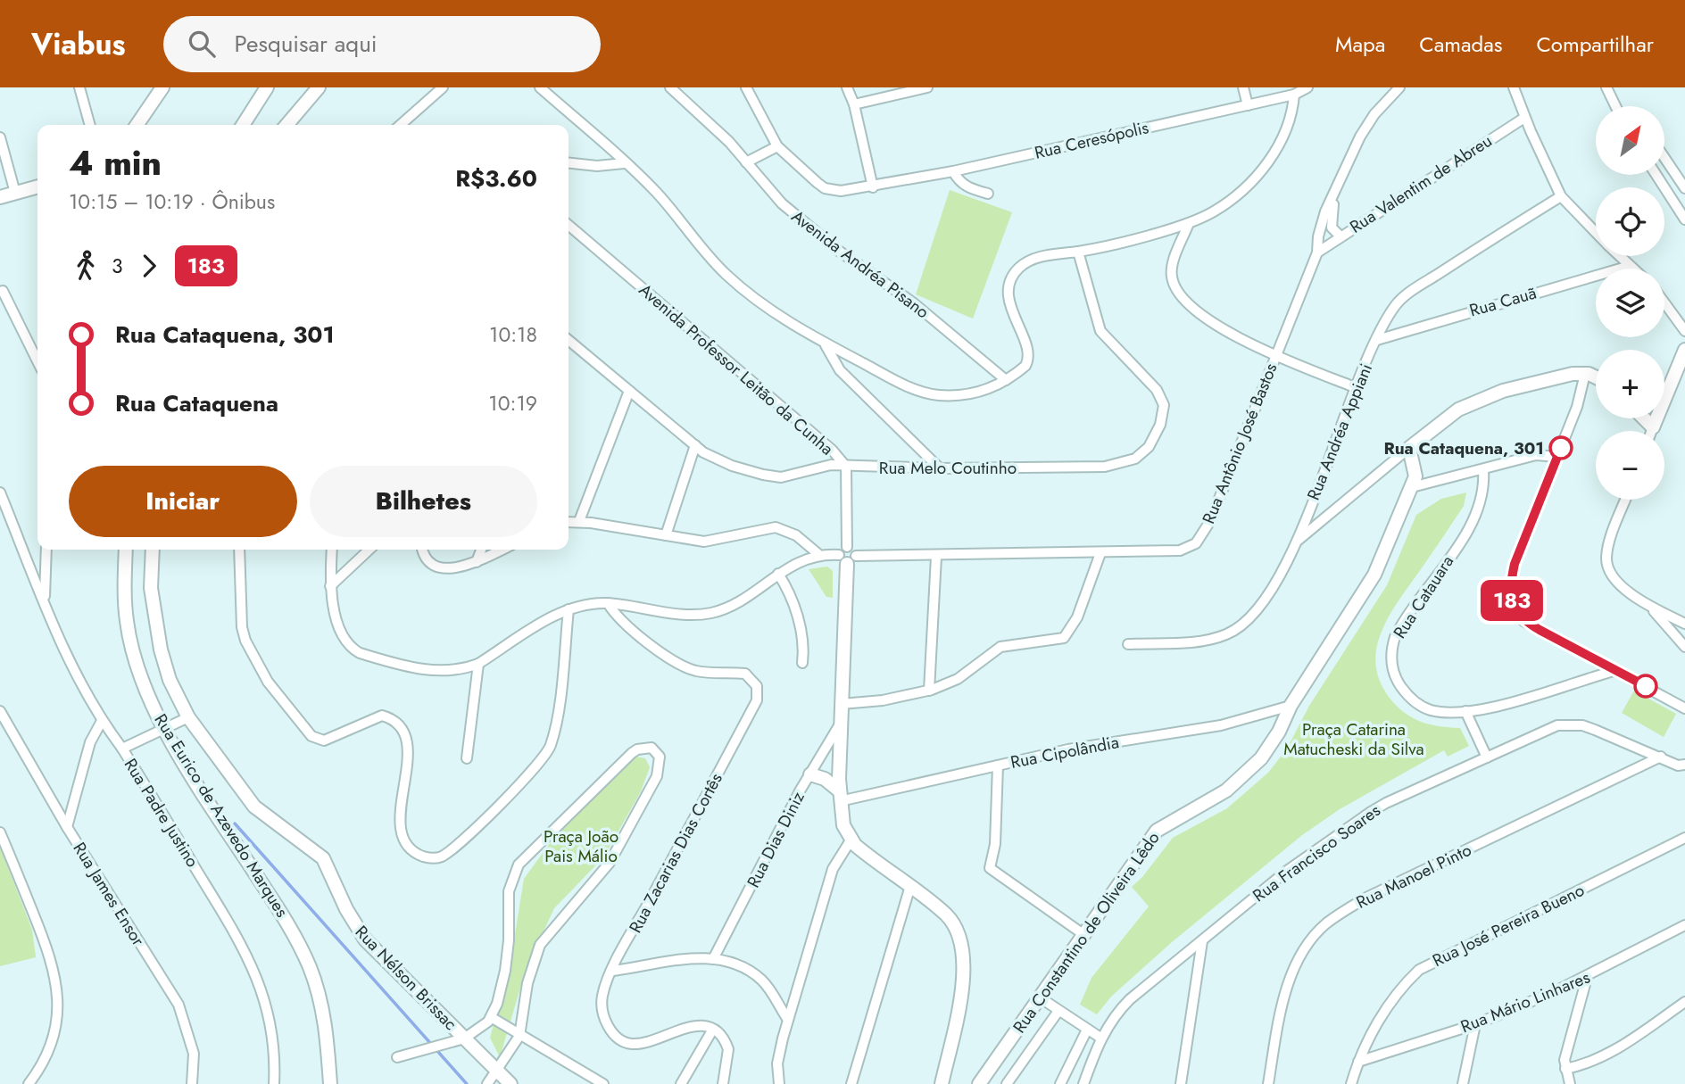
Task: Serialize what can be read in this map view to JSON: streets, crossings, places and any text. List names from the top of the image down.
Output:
{
  "streets": {
    "street": [
      "Rua Ceresópolis",
      "Rua Valentim de Abreu",
      "Avenida Andréa Pisano",
      "Rua Cauã",
      "Avenida Professor Leitão da Cunha",
      "Rua Andréa Appiani",
      "Rua Antônio José Bastos",
      "Rua Melo Coutinho",
      "Rua Catauara",
      "Rua Cipolândia",
      "Rua Padre Justino",
      "Rua Eurico de Azevedo Marques",
      "Rua Dias Diniz",
      "Rua Zacarias Dias Cortês",
      "Rua Francisco Soares",
      "Rua Manoel Pinto",
      "Rua James Ensor",
      "Rua José Pereira Bueno",
      "Rua Constantino de Oliveira Lêdo",
      "Rua Nélson Brissac",
      "Rua Mário Linhares"
    ]
  },
  "crossings": [
    ["Rua Valentim de Abreu", "Rua Antônio José Bastos"],
    ["Rua Cauã", "Rua Andréa Appiani"],
    ["Avenida Professor Leitão da Cunha", "Rua Antônio José Bastos"],
    ["Avenida Professor Leitão da Cunha", "Rua Melo Coutinho"],
    ["Rua Cipolândia", "Rua Constantino de Oliveira Lêdo"],
    ["Rua Francisco Soares", "Rua Manoel Pinto"],
    ["Rua José Pereira Bueno", "Rua Mário Linhares"]
  ],
  "parks": ["Praça Catarina Matucheski da Silva", "Praça João Pais Málio"],
  "places": ["Rua Cataquena, 301"],
  "lines": ["bus line 183"],
  "north": "top right",
  "page": {
    "header": "Viabus",
    "search": "Pesquisar aqui",
    "nav": ["Mapa", "Camadas", "Compartilhar"],
    "on_map": "183",
    "map_buttons": ["+", "−"],
    "heading": ["4 min", "10:15 – 10:19 · Ônibus", "R$3.60"],
    "legs": ["3", "183"],
    "list": [
      {
        "name": "Rua Cataquena, 301",
        "value": "10:18"
      },
      {
        "name": "Rua Cataquena",
        "value": "10:19"
      }
    ],
    "buttons": ["Iniciar", "Bilhetes"]
  }
}
